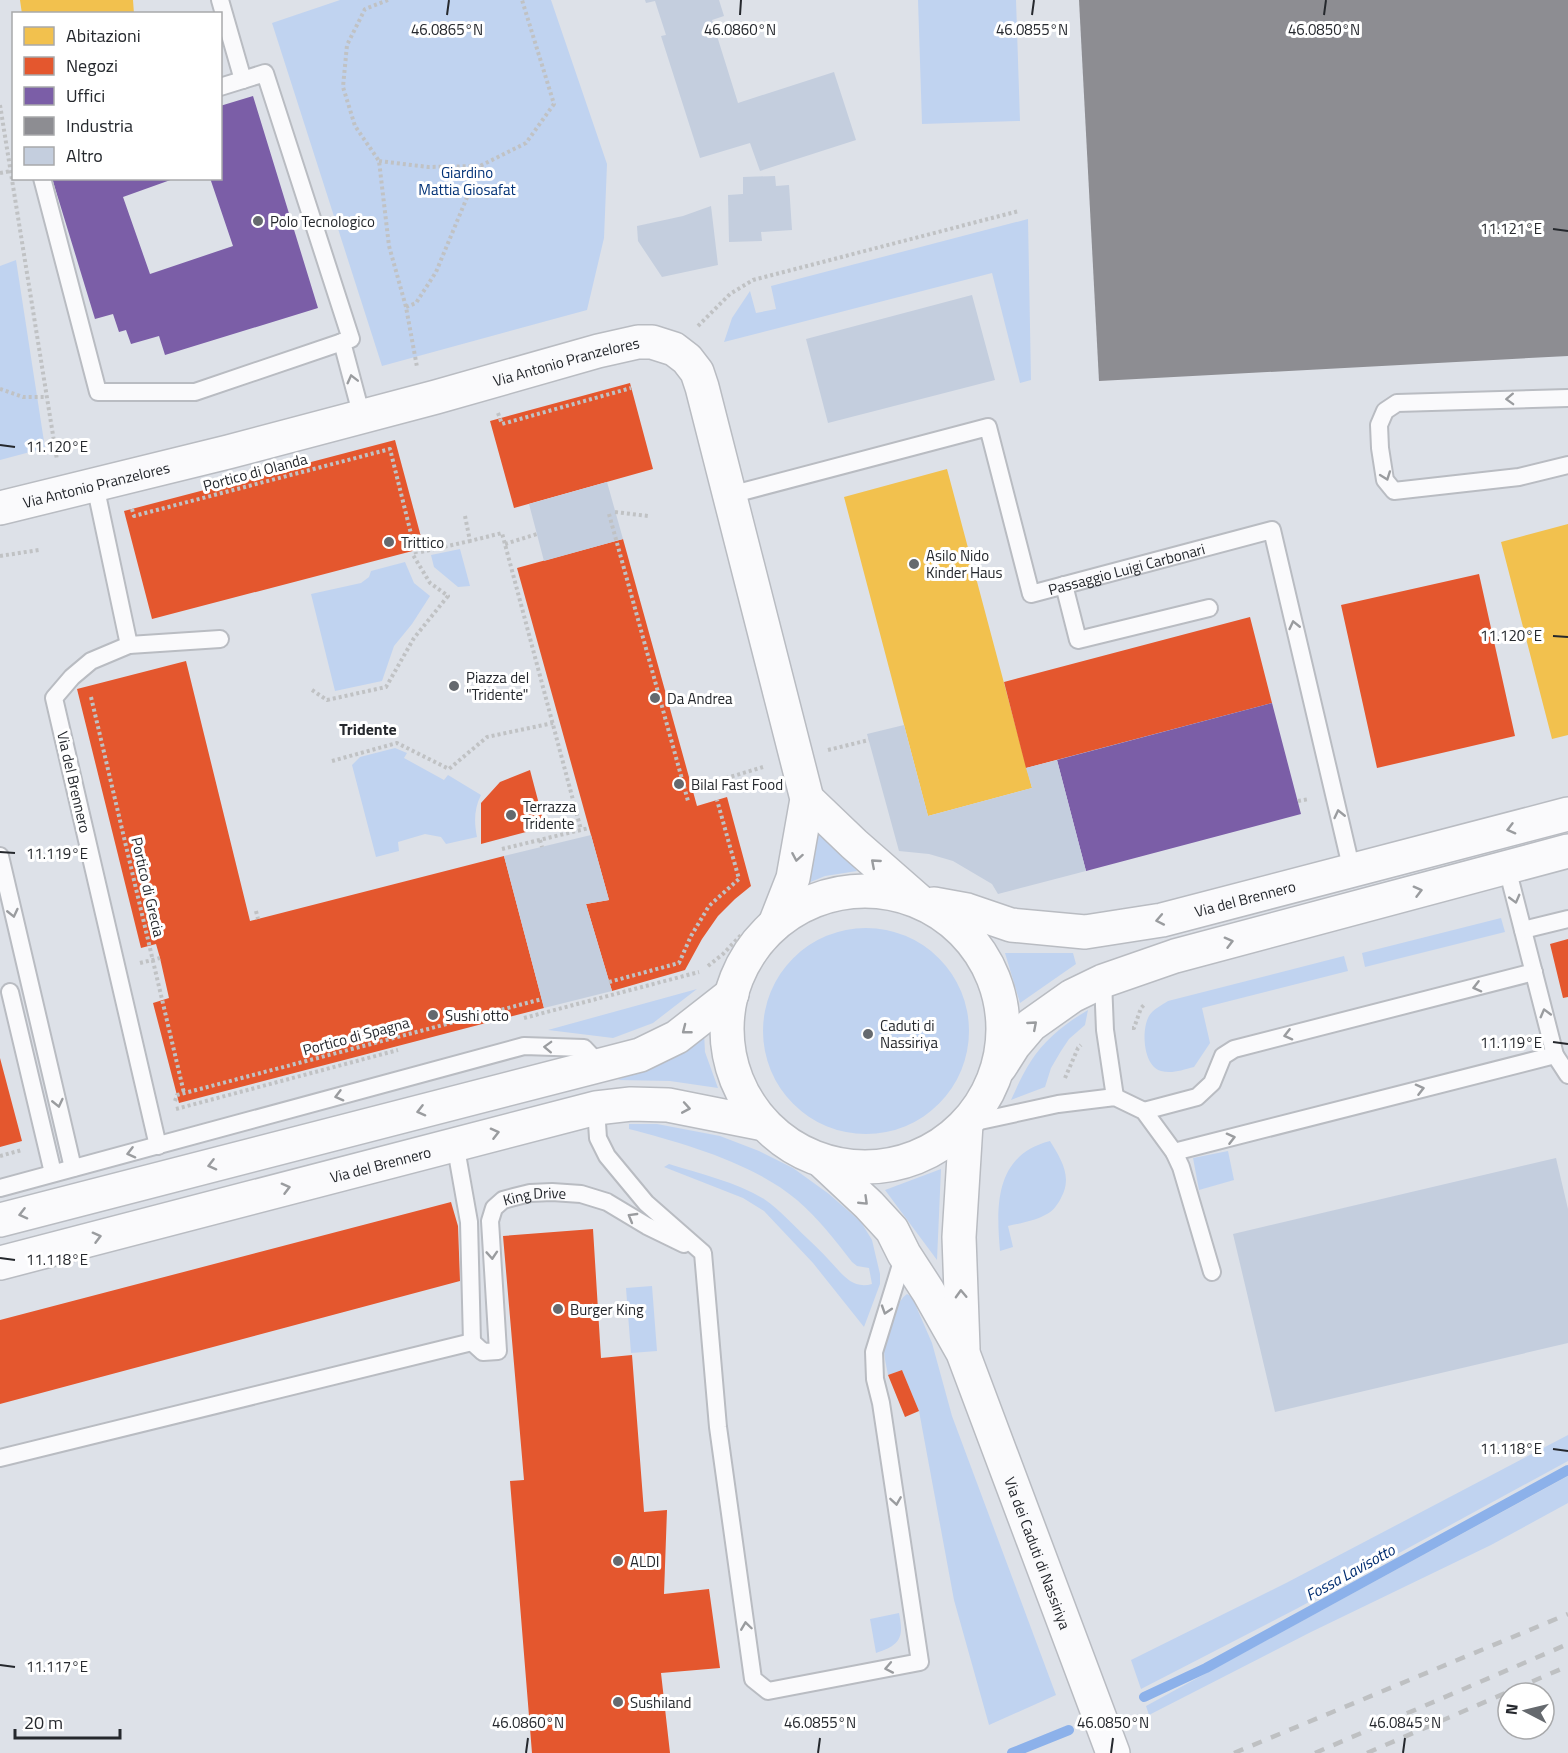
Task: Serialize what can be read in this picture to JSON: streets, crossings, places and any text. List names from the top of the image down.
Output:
{
  "streets": {
    "main road": ["Via Antonio Pranzelores", "Via del Brennero", "Via dei Caduti di Nassiriya"],
    "lane": ["Passaggio Luigi Carbonari", "King Drive"],
    "path": ["Portico di Olanda", "Portico di Grecia", "Portico di Spagna"]
  },
  "crossings": [
    ["Via Antonio Pranzelores", "Passaggio Luigi Carbonari"],
    ["Passaggio Luigi Carbonari", "Via del Brennero"],
    ["Portico di Grecia", "Portico di Spagna"]
  ],
  "districts": ["Tridente"],
  "water": ["Fossa Lavisotto"],
  "parks": ["Giardino Mattia Giosafat"],
  "places": [
    "Polo Tecnologico",
    "Trittico",
    "Asilo Nido Kinder Haus",
    "Piazza del \"Tridente\"",
    "Da Andrea",
    "Bilal Fast Food",
    "Terrazza Tridente",
    "Sushi otto",
    "Caduti di Nassiriya",
    "Burger King",
    "ALDI",
    "Sushiland"
  ],
  "legend": [
    "Abitazioni",
    "Negozi",
    "Uffici",
    "Industria",
    "Altro"
  ],
  "scale_bar": "20 m",
  "north": "left",
  "coordinates": [
    "46.0865°N",
    "46.0860°N",
    "46.0855°N",
    "46.0850°N",
    "11.121°E",
    "11.120°E",
    "11.119°E",
    "11.118°E",
    "11.117°E",
    "46.0845°N"
  ]
}
